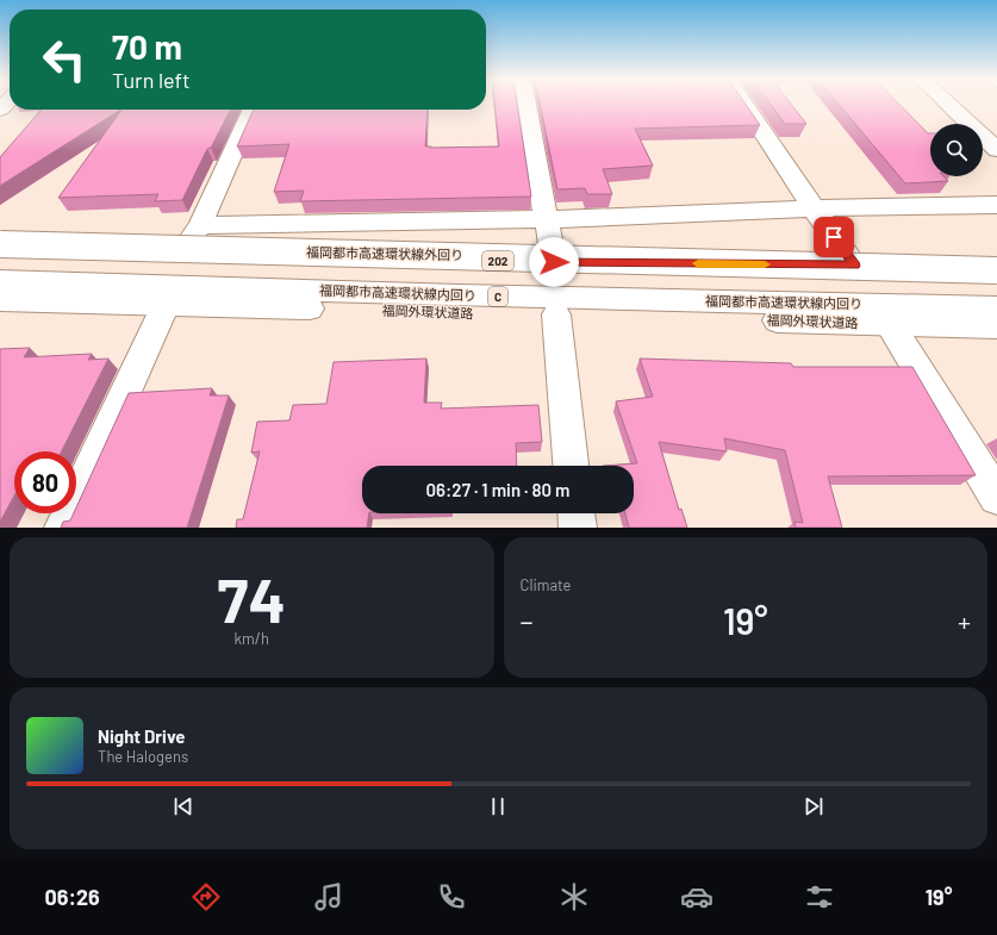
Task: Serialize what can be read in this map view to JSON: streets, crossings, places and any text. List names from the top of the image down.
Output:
{
  "streets": {
    "main road": [
      "福岡都市高速環状線外回り",
      "202",
      "福岡都市高速環状線内回り",
      "C",
      "福岡外環状道路"
    ]
  },
  "crossings": [
    ["福岡都市高速環状線外回り", "202"]
  ],
  "page": {
    "turn": ["70 m", "Turn left"],
    "limit": "80",
    "trip": "06:27 · 1 min · 80 m",
    "tile": [
      ["74", "km/h"],
      "Climate"
    ],
    "heat": ["−", "19°", "+"],
    "song": ["Night Drive", "The Halogens"],
    "tabs": ["06:26", "19°"]
  }
}
